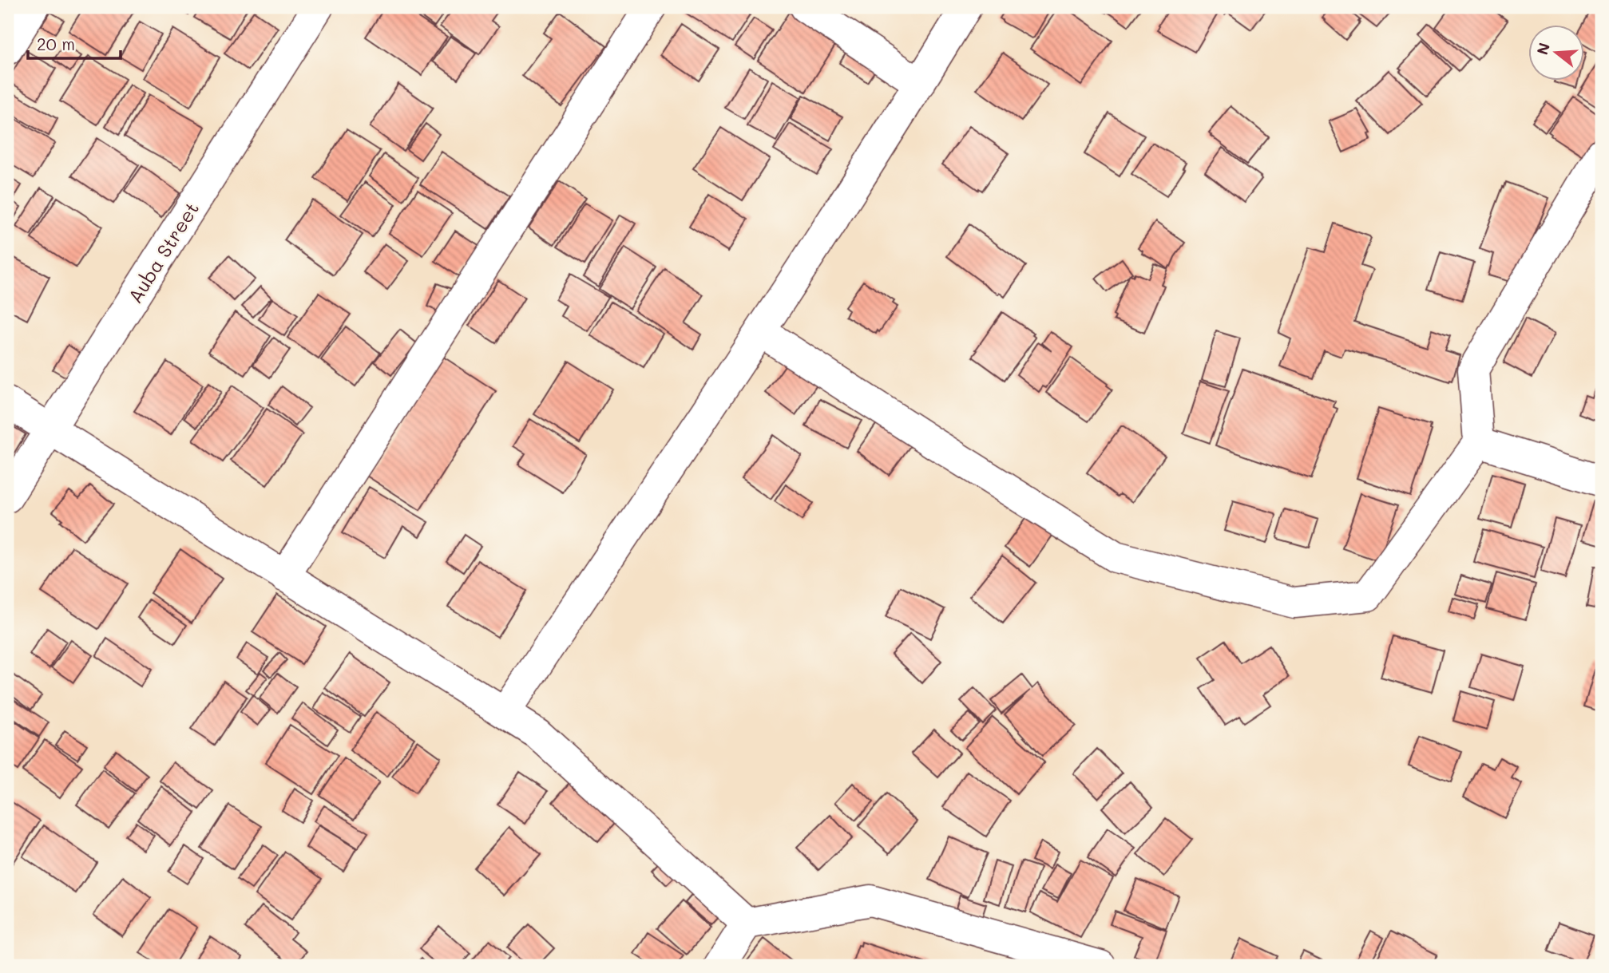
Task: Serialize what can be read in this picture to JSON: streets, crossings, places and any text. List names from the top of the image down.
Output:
{
  "streets": {
    "street": ["Auba Street"]
  },
  "scale_bar": "20 m",
  "north": "left"
}
